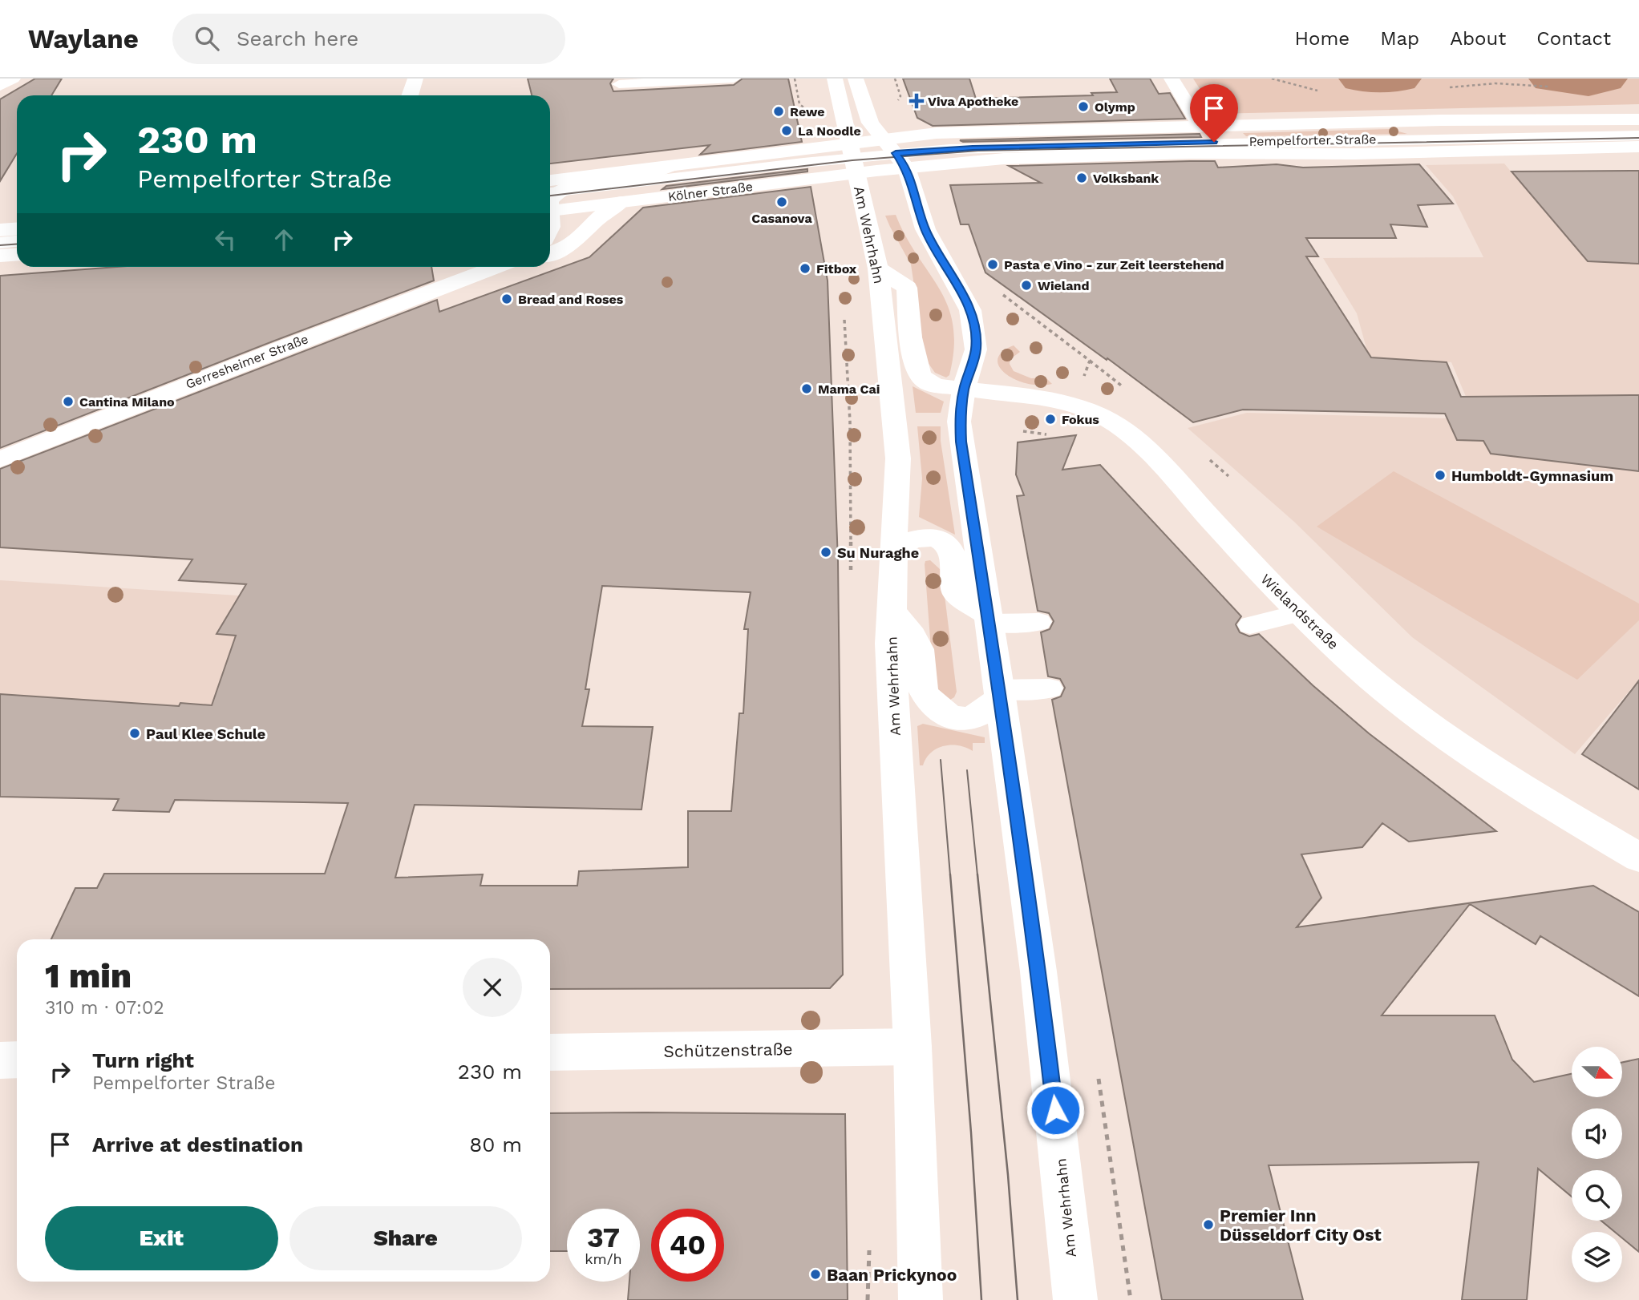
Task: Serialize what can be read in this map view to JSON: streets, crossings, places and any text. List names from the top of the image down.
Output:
{
  "streets": {
    "street": [
      "Pempelforter Straße",
      "Kölner Straße",
      "Am Wehrhahn",
      "Gerresheimer Straße",
      "Wielandstraße",
      "Schützenstraße"
    ]
  },
  "crossings": [
    ["Pempelforter Straße", "Kölner Straße"],
    ["Pempelforter Straße", "Am Wehrhahn"],
    ["Kölner Straße", "Am Wehrhahn"],
    ["Am Wehrhahn", "Wielandstraße"],
    ["Am Wehrhahn", "Schützenstraße"]
  ],
  "places": {
    "health": ["Viva Apotheke"],
    "other": [
      "Olymp",
      "Rewe",
      "La Noodle",
      "Volksbank",
      "Casanova",
      "Pasta e Vino - zur Zeit leerstehend",
      "Fitbox",
      "Wieland",
      "Bread and Roses",
      "Mama Cai",
      "Cantina Milano",
      "Fokus",
      "Humboldt-Gymnasium",
      "Su Nuraghe",
      "Paul Klee Schule",
      "Premier Inn Düsseldorf City Ost",
      "Baan Prickynoo"
    ]
  },
  "north": "right",
  "page": {
    "header": "Waylane",
    "search": "Search here",
    "nav": [
      "Home",
      "Map",
      "About",
      "Contact"
    ],
    "turn": ["230 m", "Pempelforter Straße"],
    "heading": ["1 min", "310 m · 07:02"],
    "list": [
      {
        "name": "Turn right",
        "note": "Pempelforter Straße",
        "value": "230 m"
      },
      {
        "name": "Arrive at destination",
        "value": "80 m"
      }
    ],
    "buttons": ["Exit", "Share"],
    "speed": "37 km/h",
    "limit": "40"
  }
}
